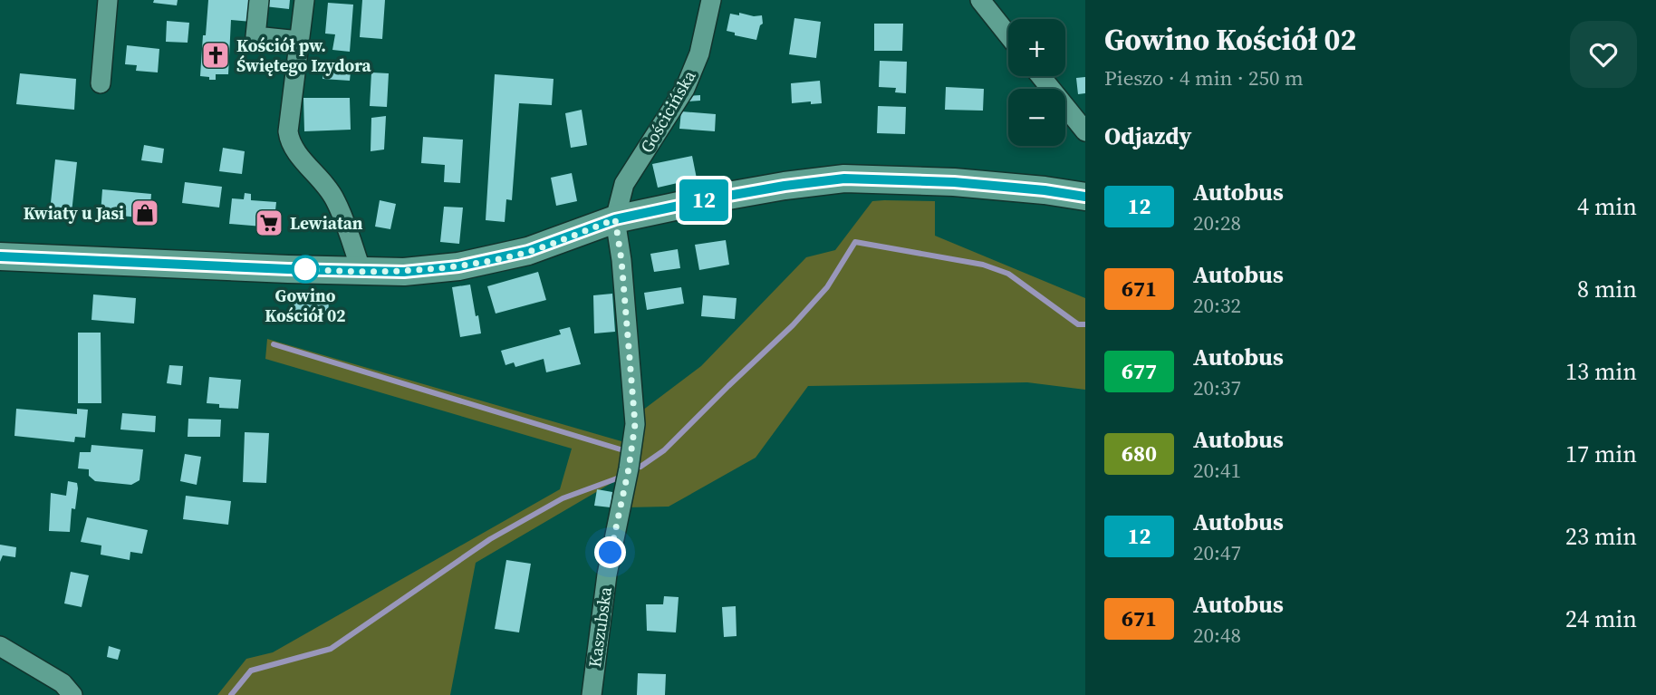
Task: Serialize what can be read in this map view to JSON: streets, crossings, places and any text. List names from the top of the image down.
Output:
{
  "streets": {
    "street": ["Gościcińska", "Kaszubska"]
  },
  "crossings": [
    ["Gościcińska", "Kaszubska"]
  ],
  "places": {
    "church": ["Kościół pw. Świętego Izydora"],
    "shop": ["Kwiaty u Jasi"],
    "supermarket": ["Lewiatan"],
    "other": ["Gowino Kościół 02"]
  },
  "lines": ["bus line 12"],
  "page": {
    "on_map": "12",
    "heading": [
      ["Gowino Kościół 02", "Pieszo · 4 min · 250 m"],
      "Odjazdy"
    ],
    "map_buttons": ["+", "−"],
    "list": [
      {
        "mark": "12",
        "name": "Autobus",
        "note": "20:28",
        "value": "4 min"
      },
      {
        "mark": "671",
        "name": "Autobus",
        "note": "20:32",
        "value": "8 min"
      },
      {
        "mark": "677",
        "name": "Autobus",
        "note": "20:37",
        "value": "13 min"
      },
      {
        "mark": "680",
        "name": "Autobus",
        "note": "20:41",
        "value": "17 min"
      },
      {
        "mark": "12",
        "name": "Autobus",
        "note": "20:47",
        "value": "23 min"
      },
      {
        "mark": "671",
        "name": "Autobus",
        "note": "20:48",
        "value": "24 min"
      }
    ]
  }
}
